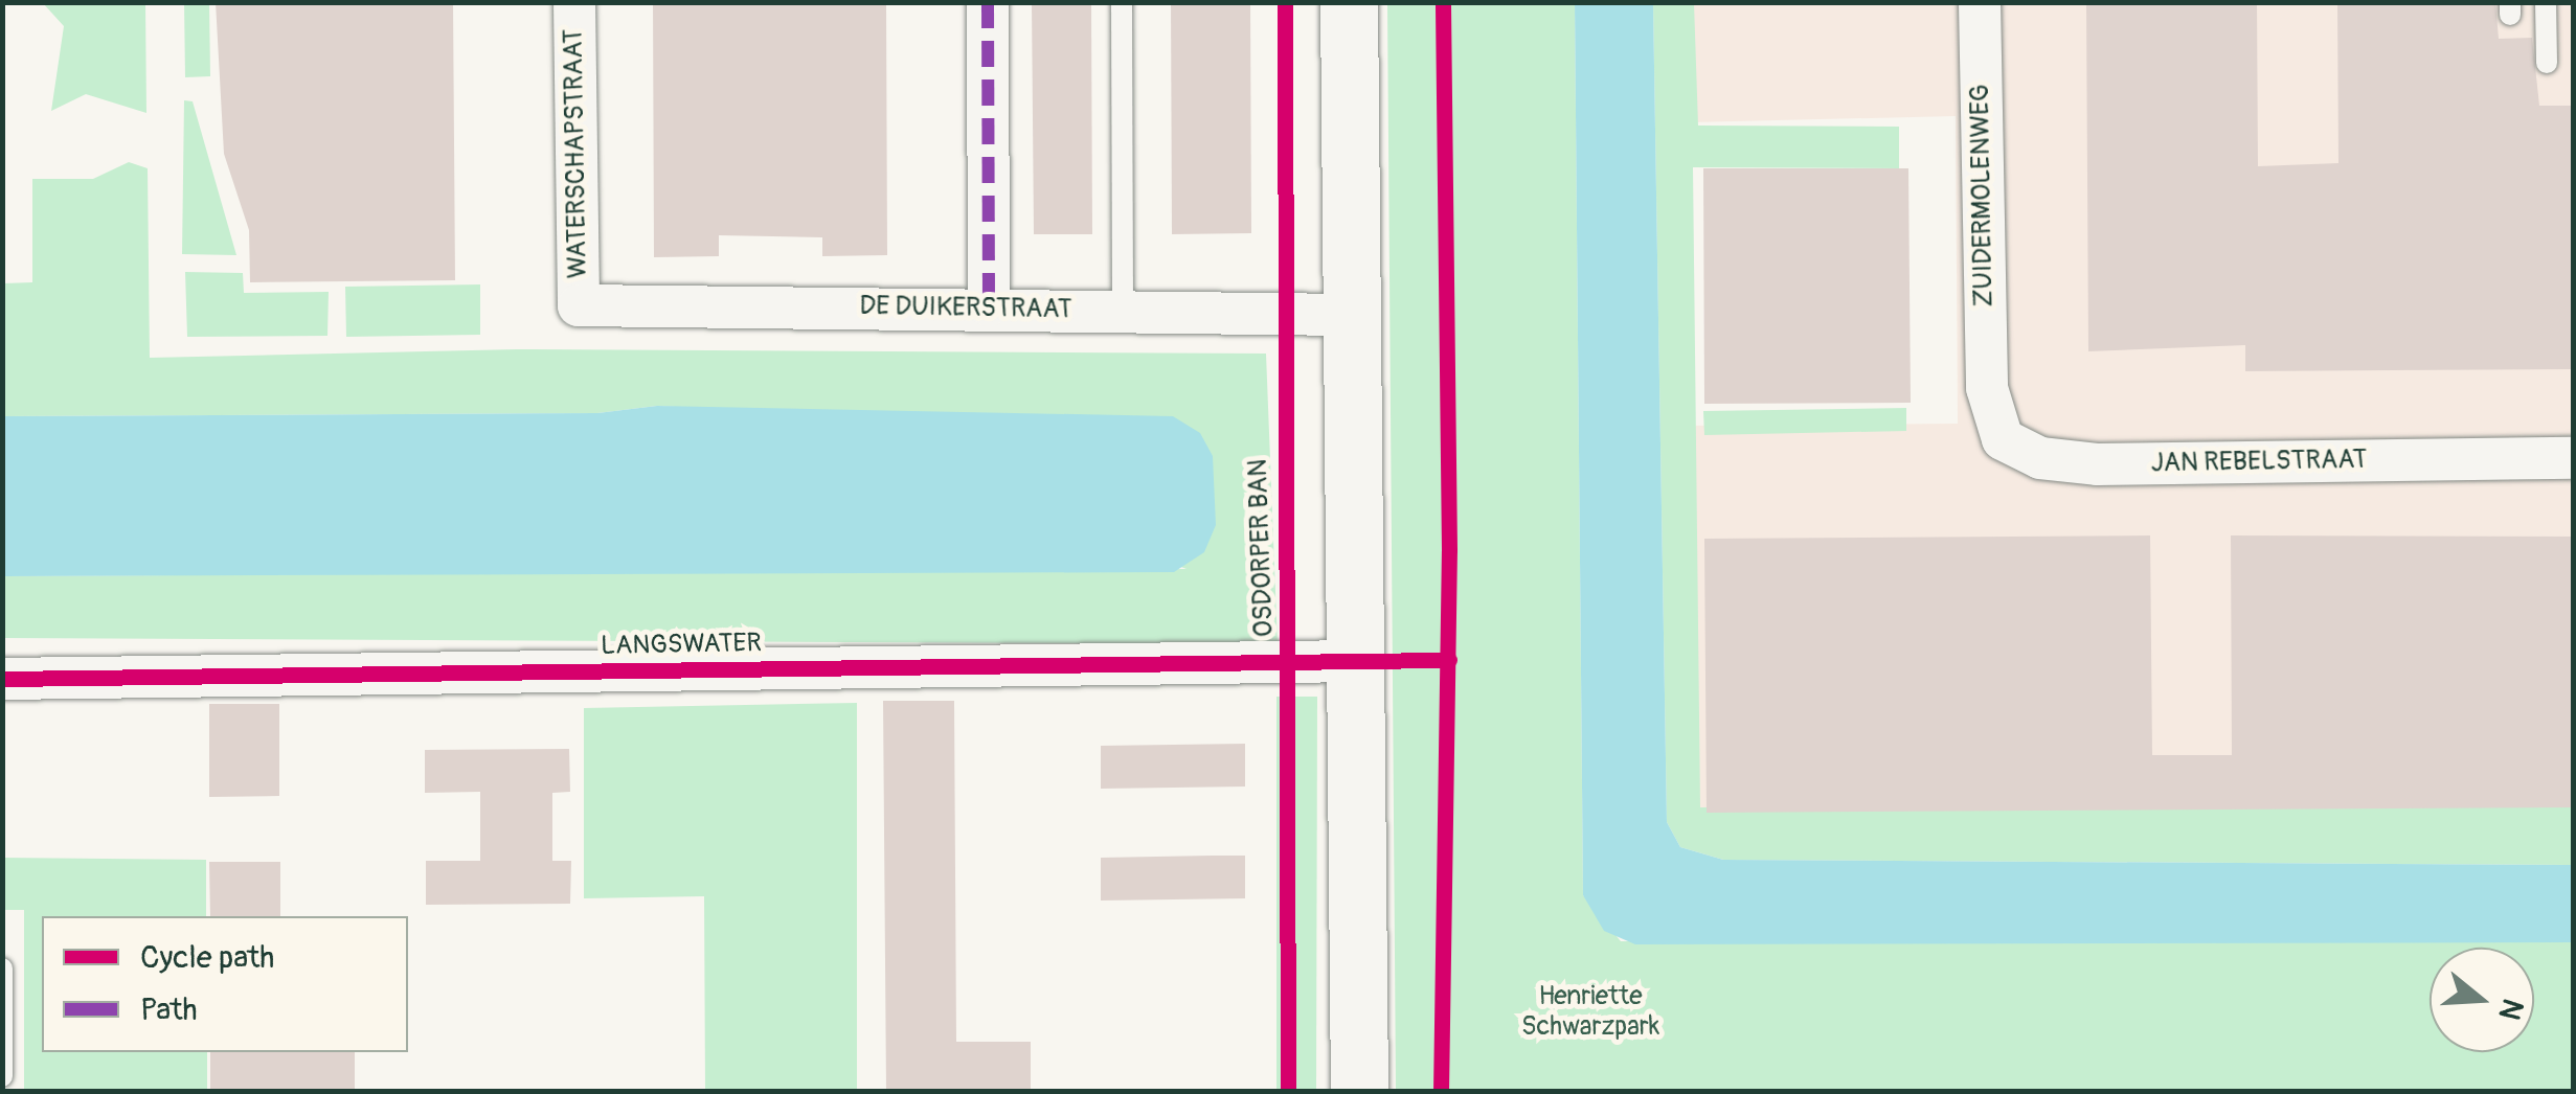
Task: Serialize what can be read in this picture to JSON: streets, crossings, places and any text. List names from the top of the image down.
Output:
{
  "streets": {
    "street": [
      "WATERSCHAPSTRAAT",
      "ZUIDERMOLENWEG",
      "DE DUIKERSTRAAT",
      "JAN REBELSTRAAT",
      "LANGSWATER"
    ],
    "cycle path": ["OSDORPER BAN"]
  },
  "crossings": [
    ["WATERSCHAPSTRAAT", "DE DUIKERSTRAAT"],
    ["ZUIDERMOLENWEG", "JAN REBELSTRAAT"]
  ],
  "parks": ["Henriette Schwarzpark"],
  "legend": ["Cycle path", "Path"],
  "north": "right"
}
